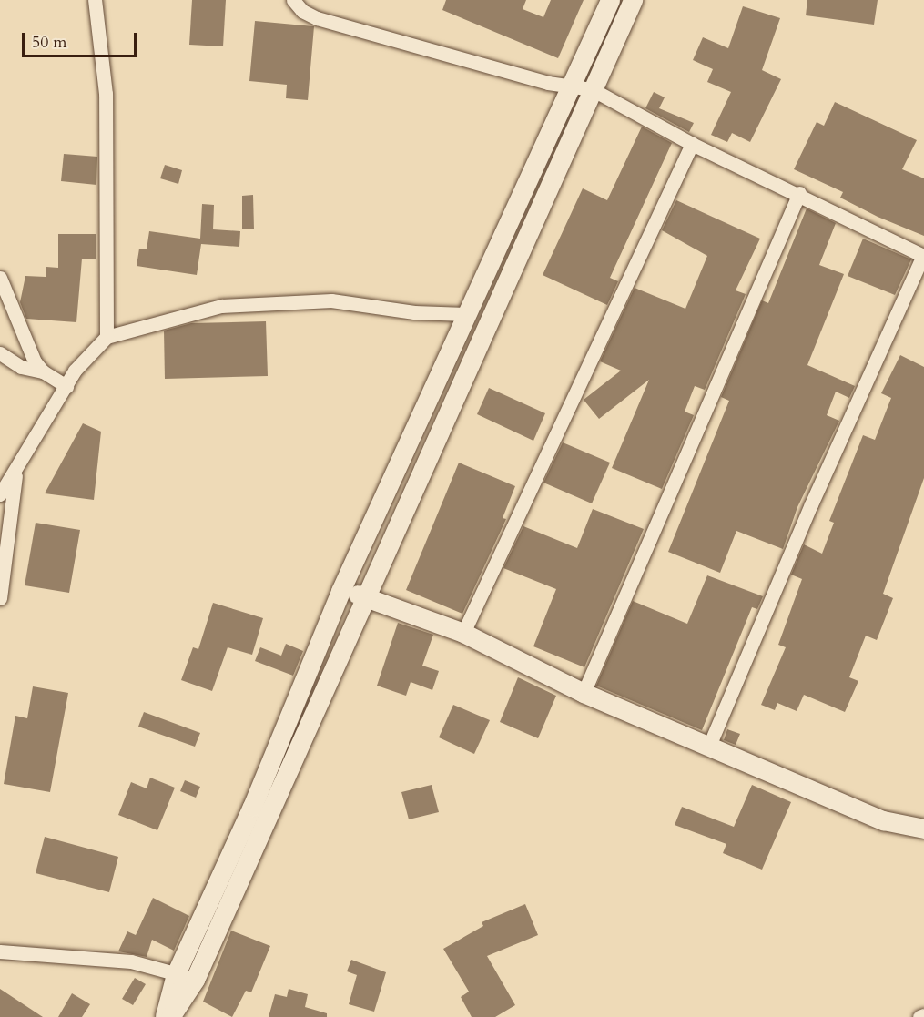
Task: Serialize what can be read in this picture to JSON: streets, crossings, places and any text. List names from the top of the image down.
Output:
{
  "scale_bar": "50 m"
}
